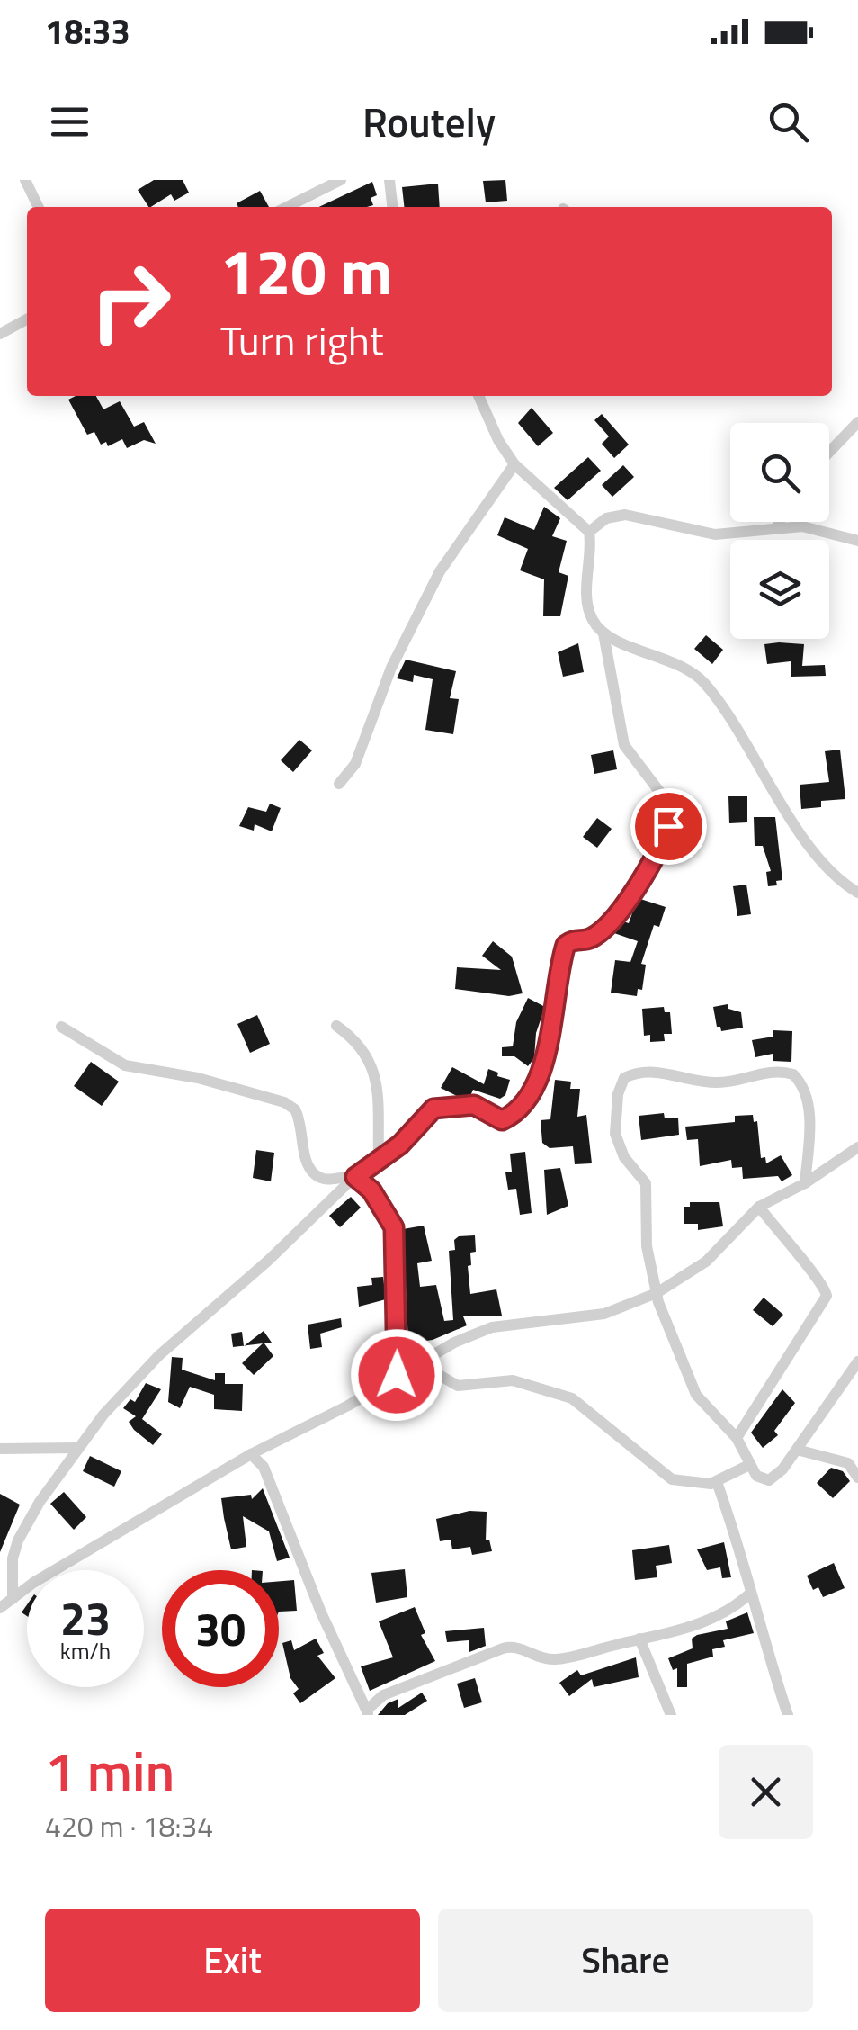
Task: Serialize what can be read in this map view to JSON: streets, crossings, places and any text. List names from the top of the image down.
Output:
{
  "page": {
    "status": "18:33",
    "header": "Routely",
    "turn": ["120 m", "Turn right"],
    "speed": "23 km/h",
    "limit": "30",
    "heading": ["1 min", "420 m · 18:34"],
    "buttons": ["Exit", "Share"]
  }
}
